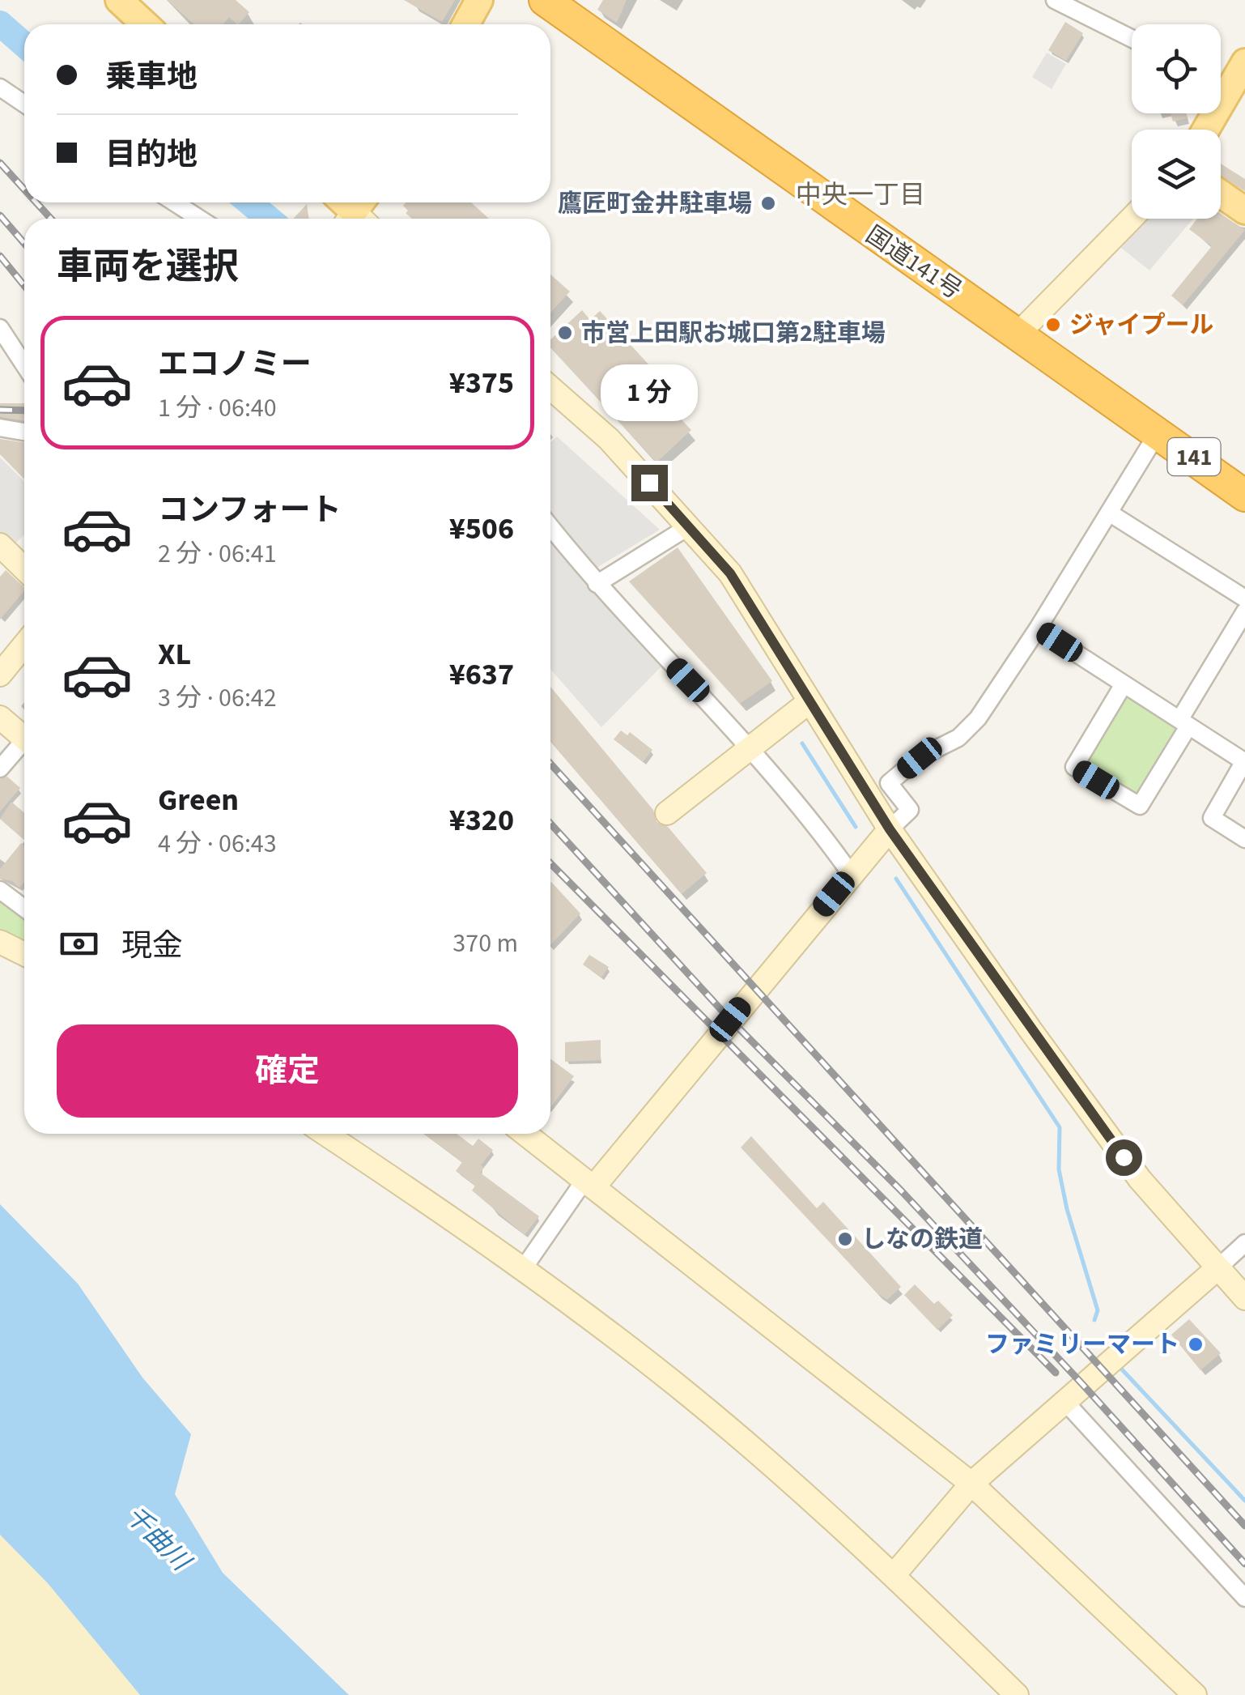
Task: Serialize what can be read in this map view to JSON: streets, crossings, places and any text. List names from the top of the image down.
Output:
{
  "streets": {
    "highway": ["国道141号", "141"]
  },
  "districts": ["中央一丁目"],
  "water": ["千曲川"],
  "places": [
    "鷹匠町金井駐車場",
    "ジャイプール",
    "市営上田駅お城口第2駐車場",
    "しなの鉄道",
    "ファミリーマート"
  ],
  "page": {
    "banner": ["乗車地", "目的地"],
    "heading": "車両を選択",
    "list": [
      {
        "name": "エコノミー",
        "note": "1 分 · 06:40",
        "value": "¥375"
      },
      {
        "name": "コンフォート",
        "note": "2 分 · 06:41",
        "value": "¥506"
      },
      {
        "name": "XL",
        "note": "3 分 · 06:42",
        "value": "¥637"
      },
      {
        "name": "Green",
        "note": "4 分 · 06:43",
        "value": "¥320"
      }
    ],
    "bubble": "1 分",
    "pay": ["現金", "370 m"],
    "buttons": "確定"
  }
}
